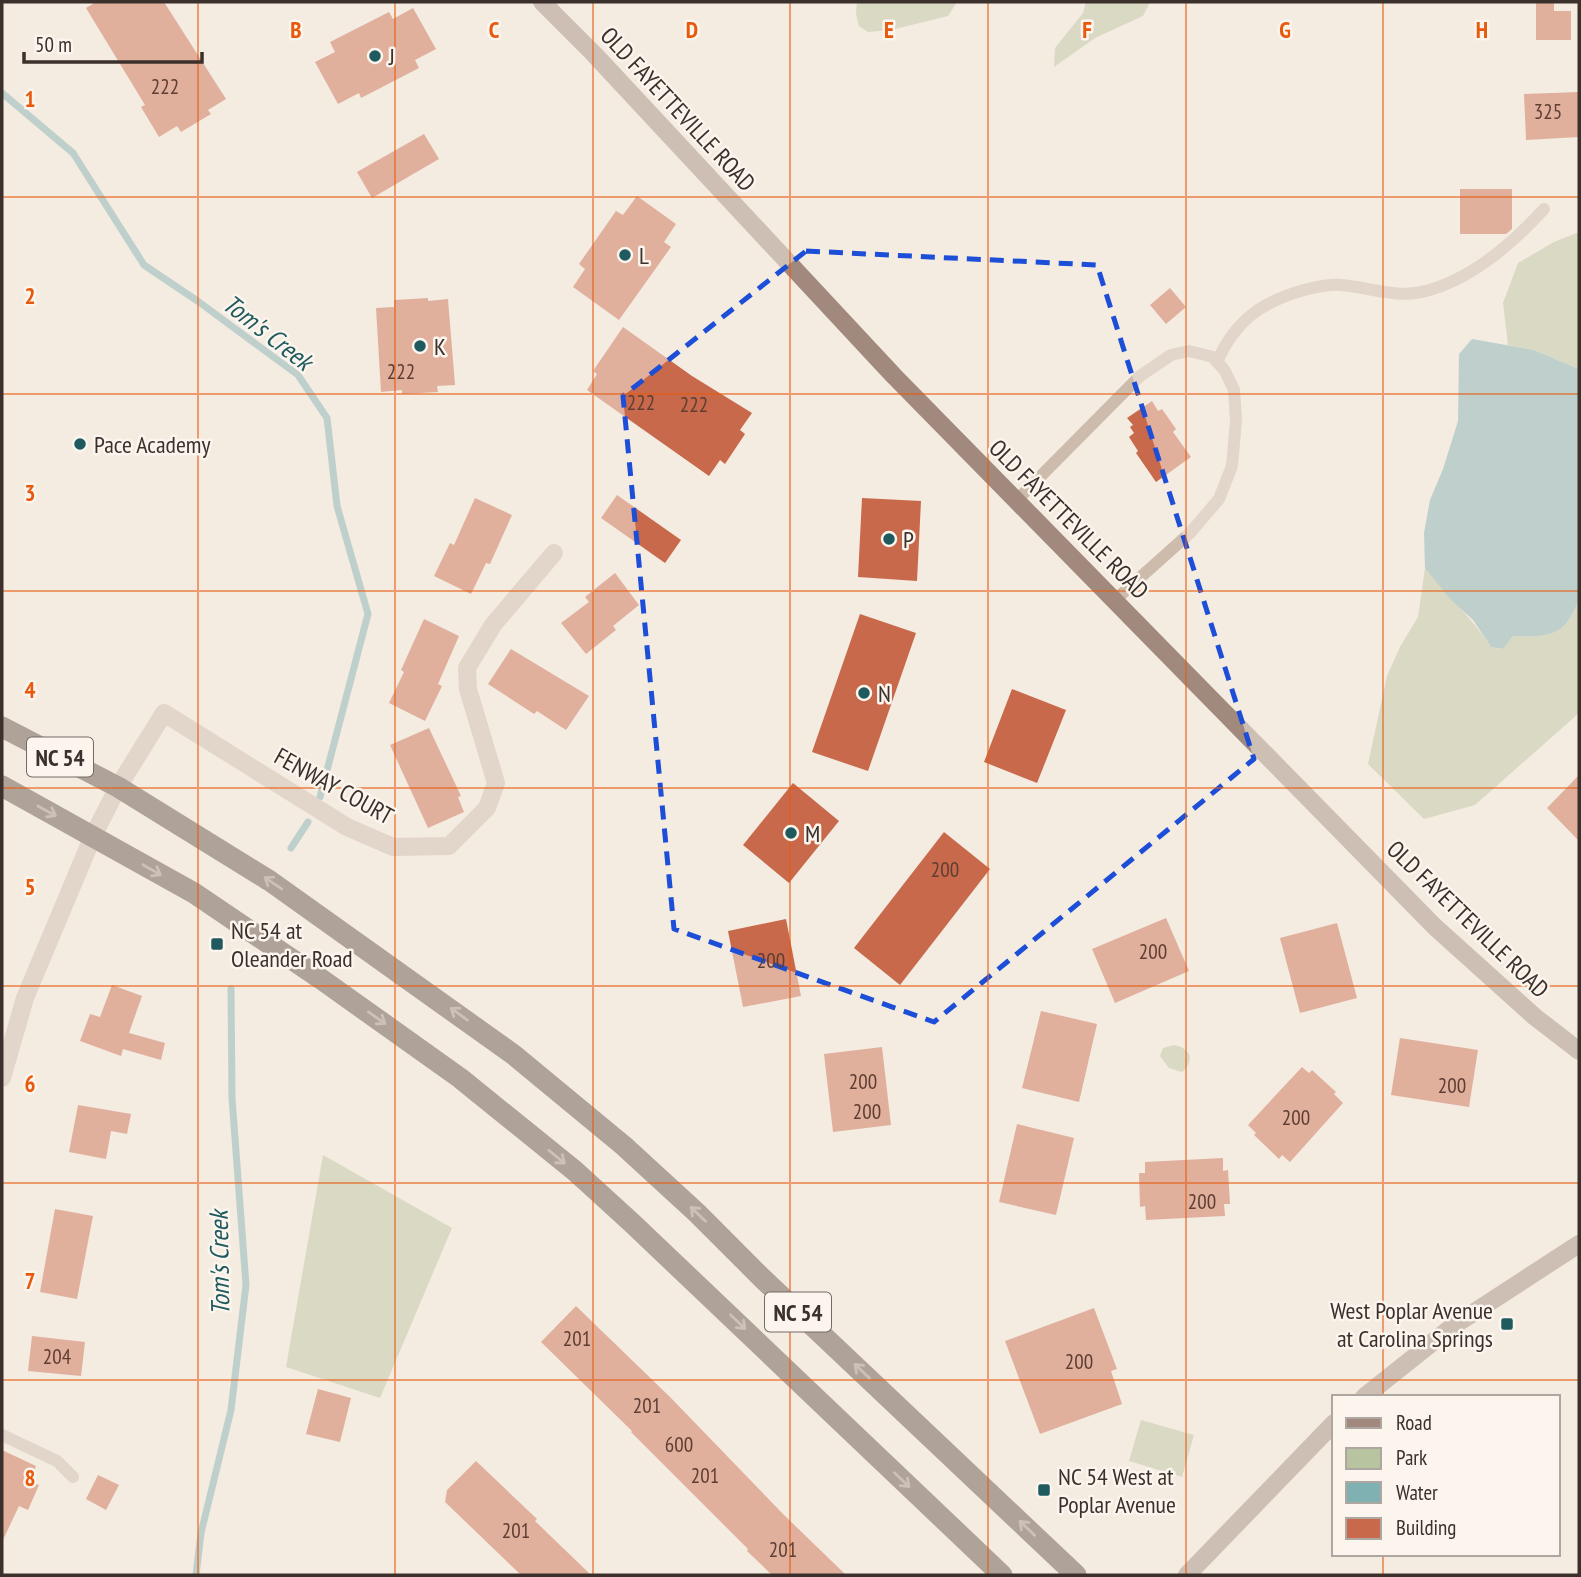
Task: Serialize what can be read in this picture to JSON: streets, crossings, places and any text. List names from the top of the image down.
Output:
{
  "streets": {
    "highway": ["NC 54"],
    "street": ["OLD FAYETTEVILLE ROAD", "FENWAY COURT"]
  },
  "crossings": [
    ["NC 54", "FENWAY COURT"]
  ],
  "water": ["Tom's Creek"],
  "places": {
    "other": [
      "J",
      "L",
      "K",
      "Pace Academy",
      "P",
      "N",
      "M"
    ],
    "transit": ["NC 54 at Oleander Road", "West Poplar Avenue at Carolina Springs", "NC 54 West at Poplar Avenue"]
  },
  "house_numbers": [
    "222",
    "325",
    "222",
    "222",
    "222",
    "200",
    "200",
    "200",
    "200",
    "200",
    "200",
    "200",
    "200",
    "201",
    "204",
    "200",
    "201",
    "600",
    "201",
    "201",
    "201"
  ],
  "legend": [
    "Road",
    "Park",
    "Water",
    "Building"
  ],
  "scale_bar": "50 m",
  "grid": {
    "columns": [
      "B",
      "C",
      "D",
      "E",
      "F",
      "G",
      "H"
    ],
    "rows": [
      "1",
      "2",
      "3",
      "4",
      "5",
      "6",
      "7",
      "8"
    ]
  }
}
